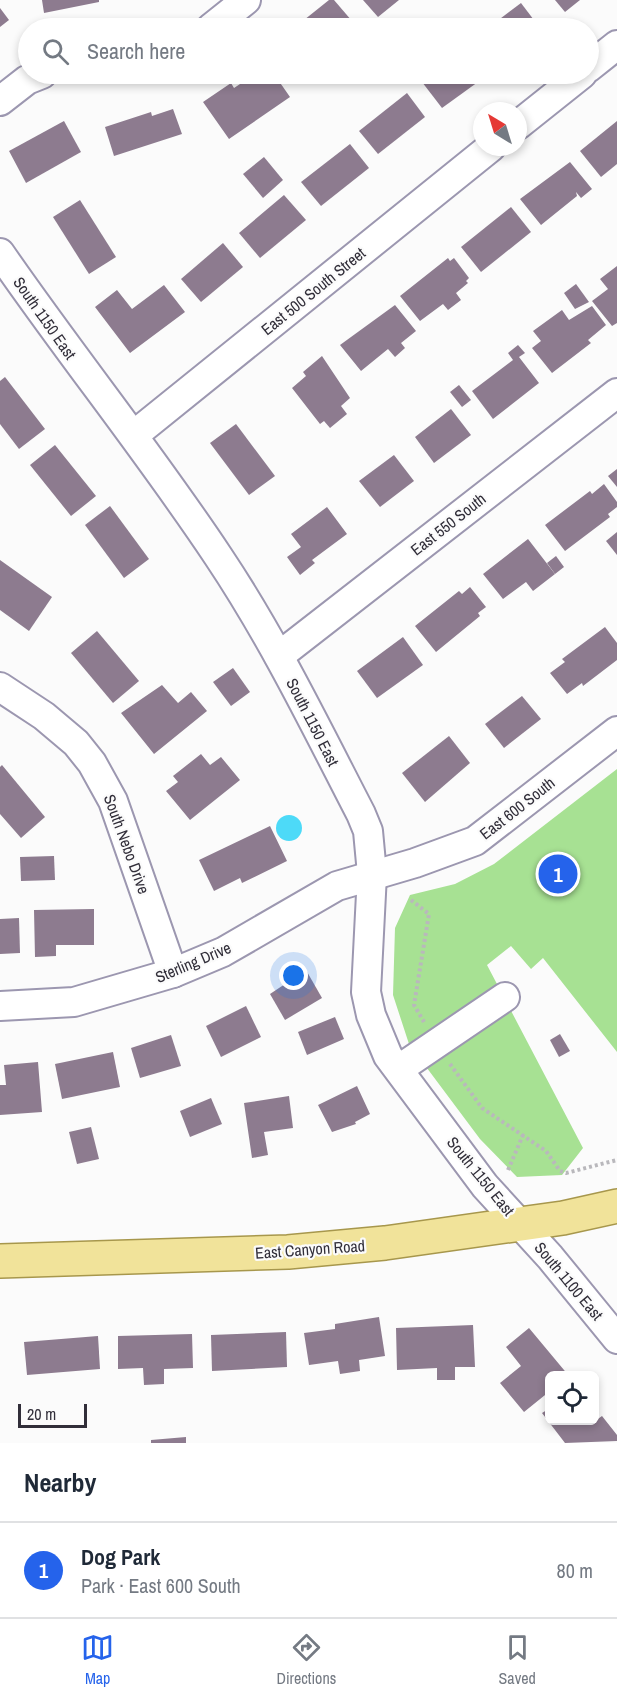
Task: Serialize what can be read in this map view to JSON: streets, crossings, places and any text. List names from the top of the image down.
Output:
{
  "streets": {
    "main road": ["East Canyon Road"],
    "street": [
      "East 500 South Street",
      "South 1150 East",
      "East 550 South",
      "East 600 South",
      "South Nebo Drive",
      "Sterling Drive",
      "South 1100 East"
    ]
  },
  "crossings": [
    ["East 500 South Street", "South 1150 East"],
    ["South 1150 East", "East 550 South"],
    ["South 1150 East", "East 600 South"],
    ["South 1150 East", "Sterling Drive"],
    ["South 1150 East", "East Canyon Road"],
    ["South 1150 East", "South 1100 East"],
    ["East 600 South", "Sterling Drive"],
    ["South Nebo Drive", "Sterling Drive"],
    ["East Canyon Road", "South 1100 East"]
  ],
  "scale_bar": "20 m",
  "north": "top left",
  "page": {
    "search": "Search here",
    "pins": "1",
    "scale": "20 m",
    "heading": "Nearby",
    "list": [
      {
        "mark": "1",
        "name": "Dog Park",
        "note": "Park · East 600 South",
        "value": "80 m"
      }
    ],
    "nav": ["Map", "Directions", "Saved"]
  }
}
